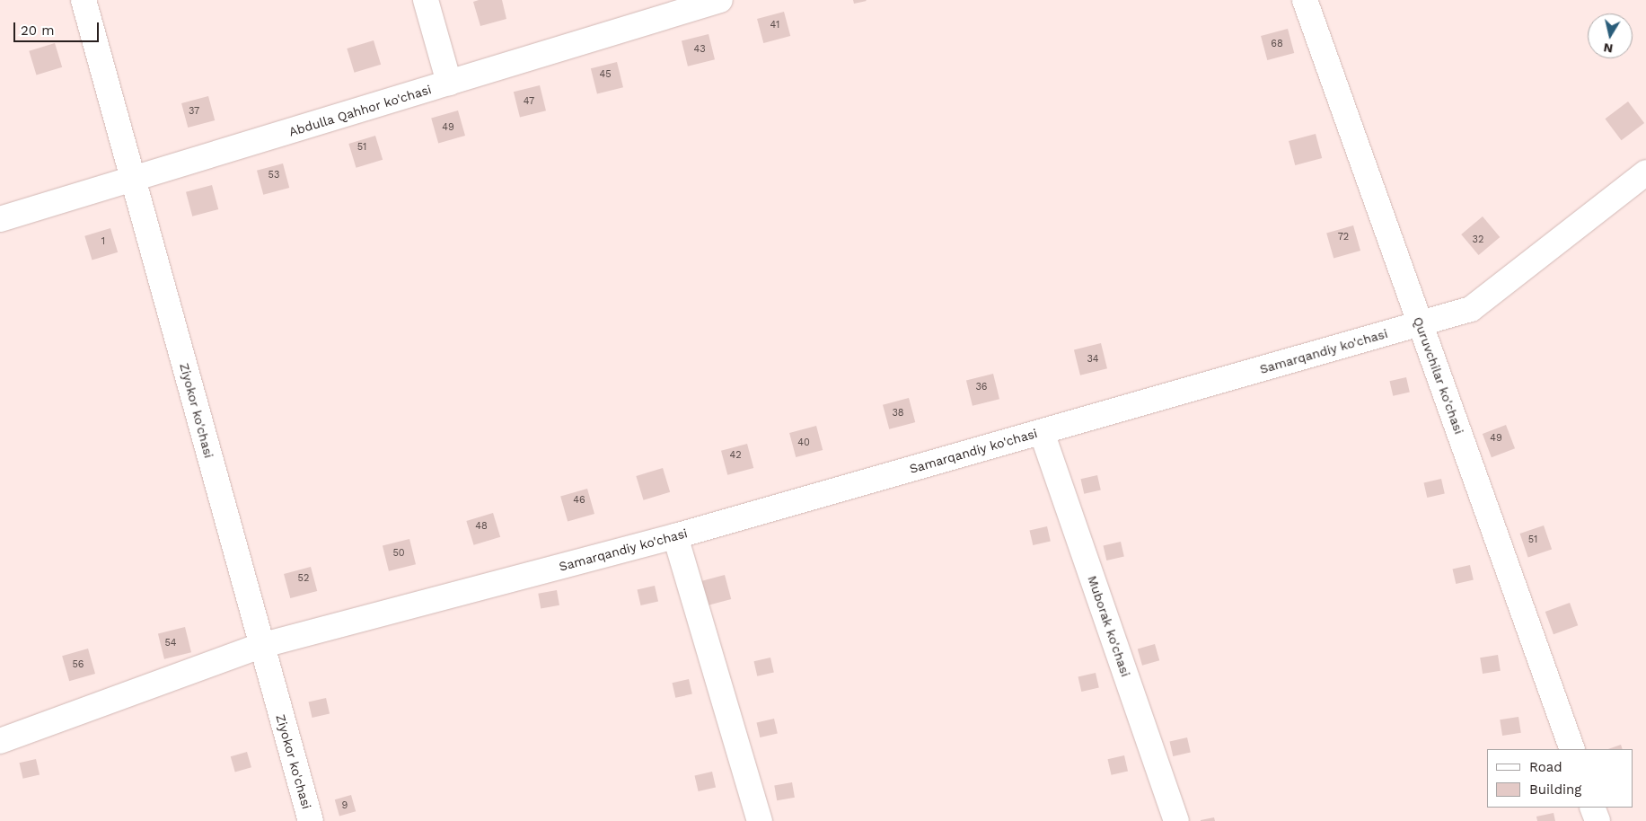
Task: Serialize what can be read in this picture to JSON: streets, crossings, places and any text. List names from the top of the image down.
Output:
{
  "streets": {
    "street": [
      "Abdulla Qahhor ko'chasi",
      "Samarqandiy ko'chasi",
      "Quruvchilar ko'chasi",
      "Ziyokor ko'chasi",
      "Muborak ko'chasi"
    ]
  },
  "crossings": [
    ["Abdulla Qahhor ko'chasi", "Ziyokor ko'chasi"],
    ["Samarqandiy ko'chasi", "Quruvchilar ko'chasi"],
    ["Samarqandiy ko'chasi", "Ziyokor ko'chasi"],
    ["Samarqandiy ko'chasi", "Muborak ko'chasi"]
  ],
  "house_numbers": [
    "41",
    "68",
    "43",
    "45",
    "47",
    "37",
    "49",
    "51",
    "53",
    "72",
    "32",
    "1",
    "34",
    "36",
    "38",
    "49",
    "40",
    "42",
    "46",
    "48",
    "51",
    "50",
    "52",
    "54",
    "56",
    "9"
  ],
  "legend": ["Road", "Building"],
  "scale_bar": "20 m",
  "north": "bottom"
}
